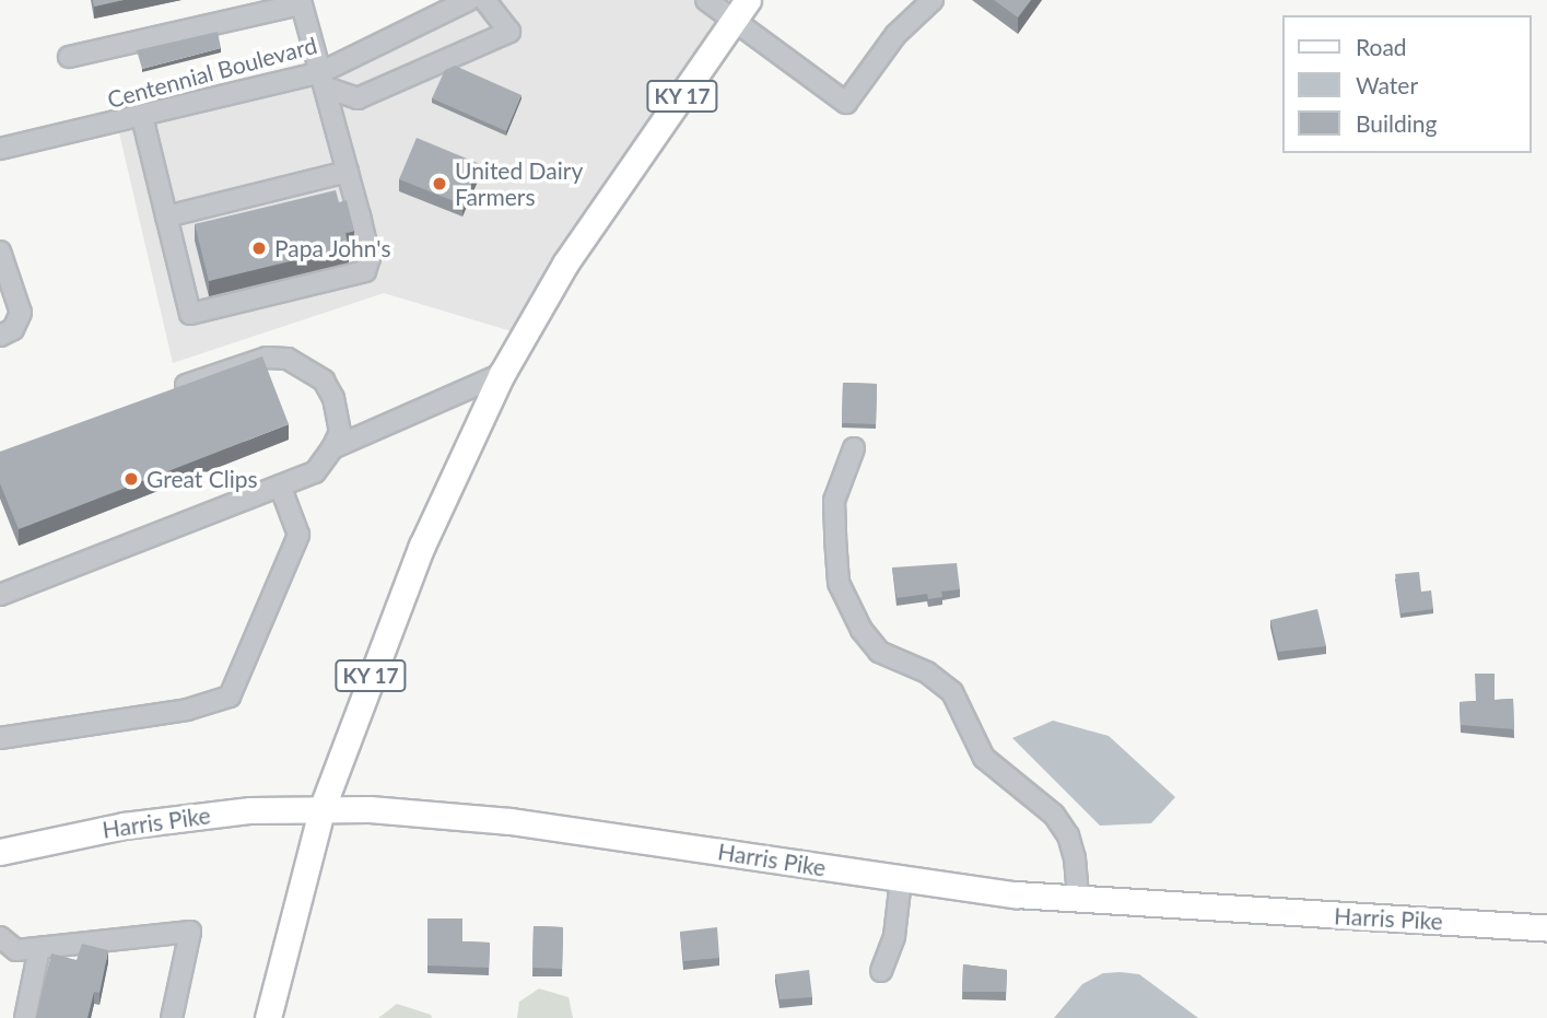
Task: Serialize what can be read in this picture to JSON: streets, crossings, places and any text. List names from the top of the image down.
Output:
{
  "streets": {
    "main road": ["KY 17", "Harris Pike"],
    "street": ["Centennial Boulevard"]
  },
  "crossings": [
    ["KY 17", "Harris Pike"]
  ],
  "places": ["United Dairy Farmers", "Papa John's", "Great Clips"],
  "legend": ["Road", "Water", "Building"]
}
